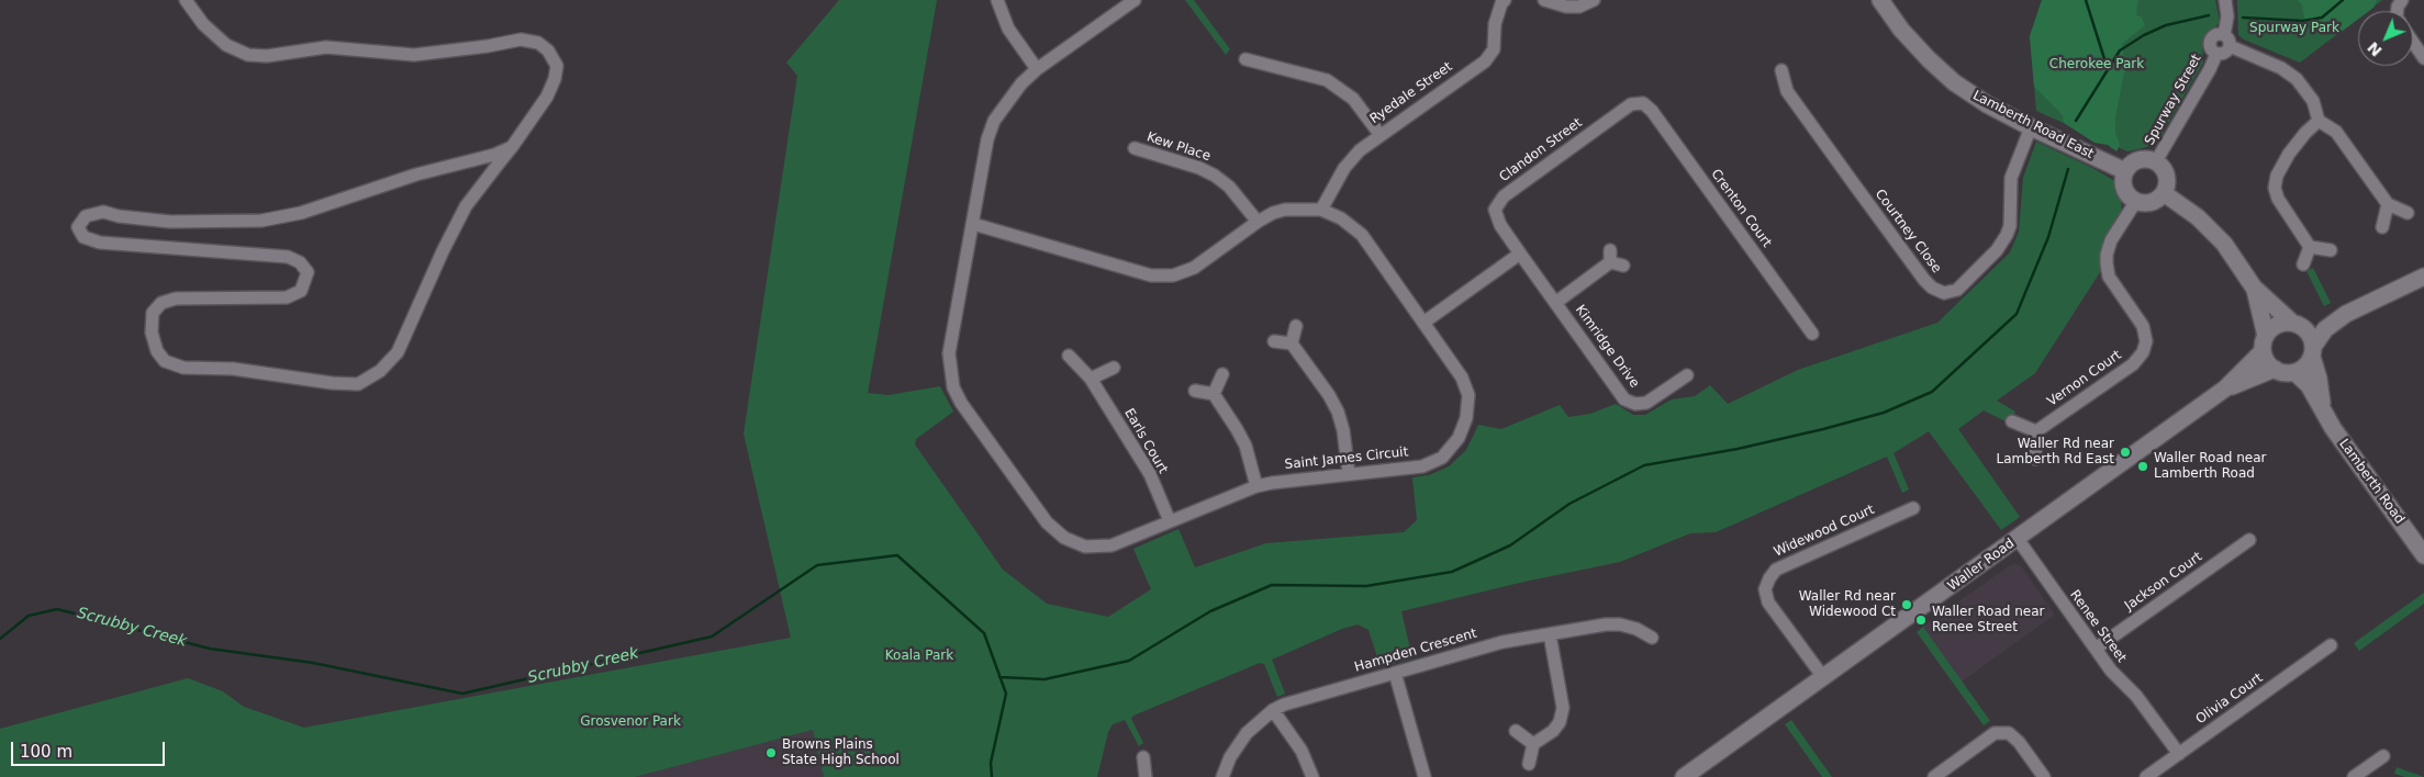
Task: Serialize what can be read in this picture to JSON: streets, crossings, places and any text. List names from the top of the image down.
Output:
{
  "streets": {
    "street": [
      "Ryedale Street",
      "Spurway Street",
      "Lamberth Road East",
      "Kew Place",
      "Clandon Street",
      "Crenton Court",
      "Courtney Close",
      "Kimridge Drive",
      "Vernon Court",
      "Earls Court",
      "Saint James Circuit",
      "Lamberth Road",
      "Widewood Court",
      "Waller Road",
      "Jackson Court",
      "Renee Street",
      "Hampden Crescent",
      "Olivia Court"
    ]
  },
  "crossings": [
    ["Ryedale Street", "Saint James Circuit"],
    ["Spurway Street", "Lamberth Road East"],
    ["Spurway Street", "Vernon Court"],
    ["Lamberth Road East", "Courtney Close"],
    ["Lamberth Road East", "Vernon Court"],
    ["Kew Place", "Saint James Circuit"],
    ["Clandon Street", "Crenton Court"],
    ["Clandon Street", "Kimridge Drive"],
    ["Earls Court", "Saint James Circuit"],
    ["Lamberth Road", "Waller Road"],
    ["Widewood Court", "Waller Road"],
    ["Waller Road", "Renee Street"],
    ["Jackson Court", "Renee Street"],
    ["Renee Street", "Olivia Court"]
  ],
  "water": ["Scrubby Creek"],
  "parks": [
    "Spurway Park",
    "Cherokee Park",
    "Koala Park",
    "Grosvenor Park"
  ],
  "places": [
    "Waller Rd near Lamberth Rd East",
    "Waller Road near Lamberth Road",
    "Waller Rd near Widewood Ct",
    "Waller Road near Renee Street",
    "Browns Plains State High School"
  ],
  "scale_bar": "100 m",
  "north": "bottom left"
}
